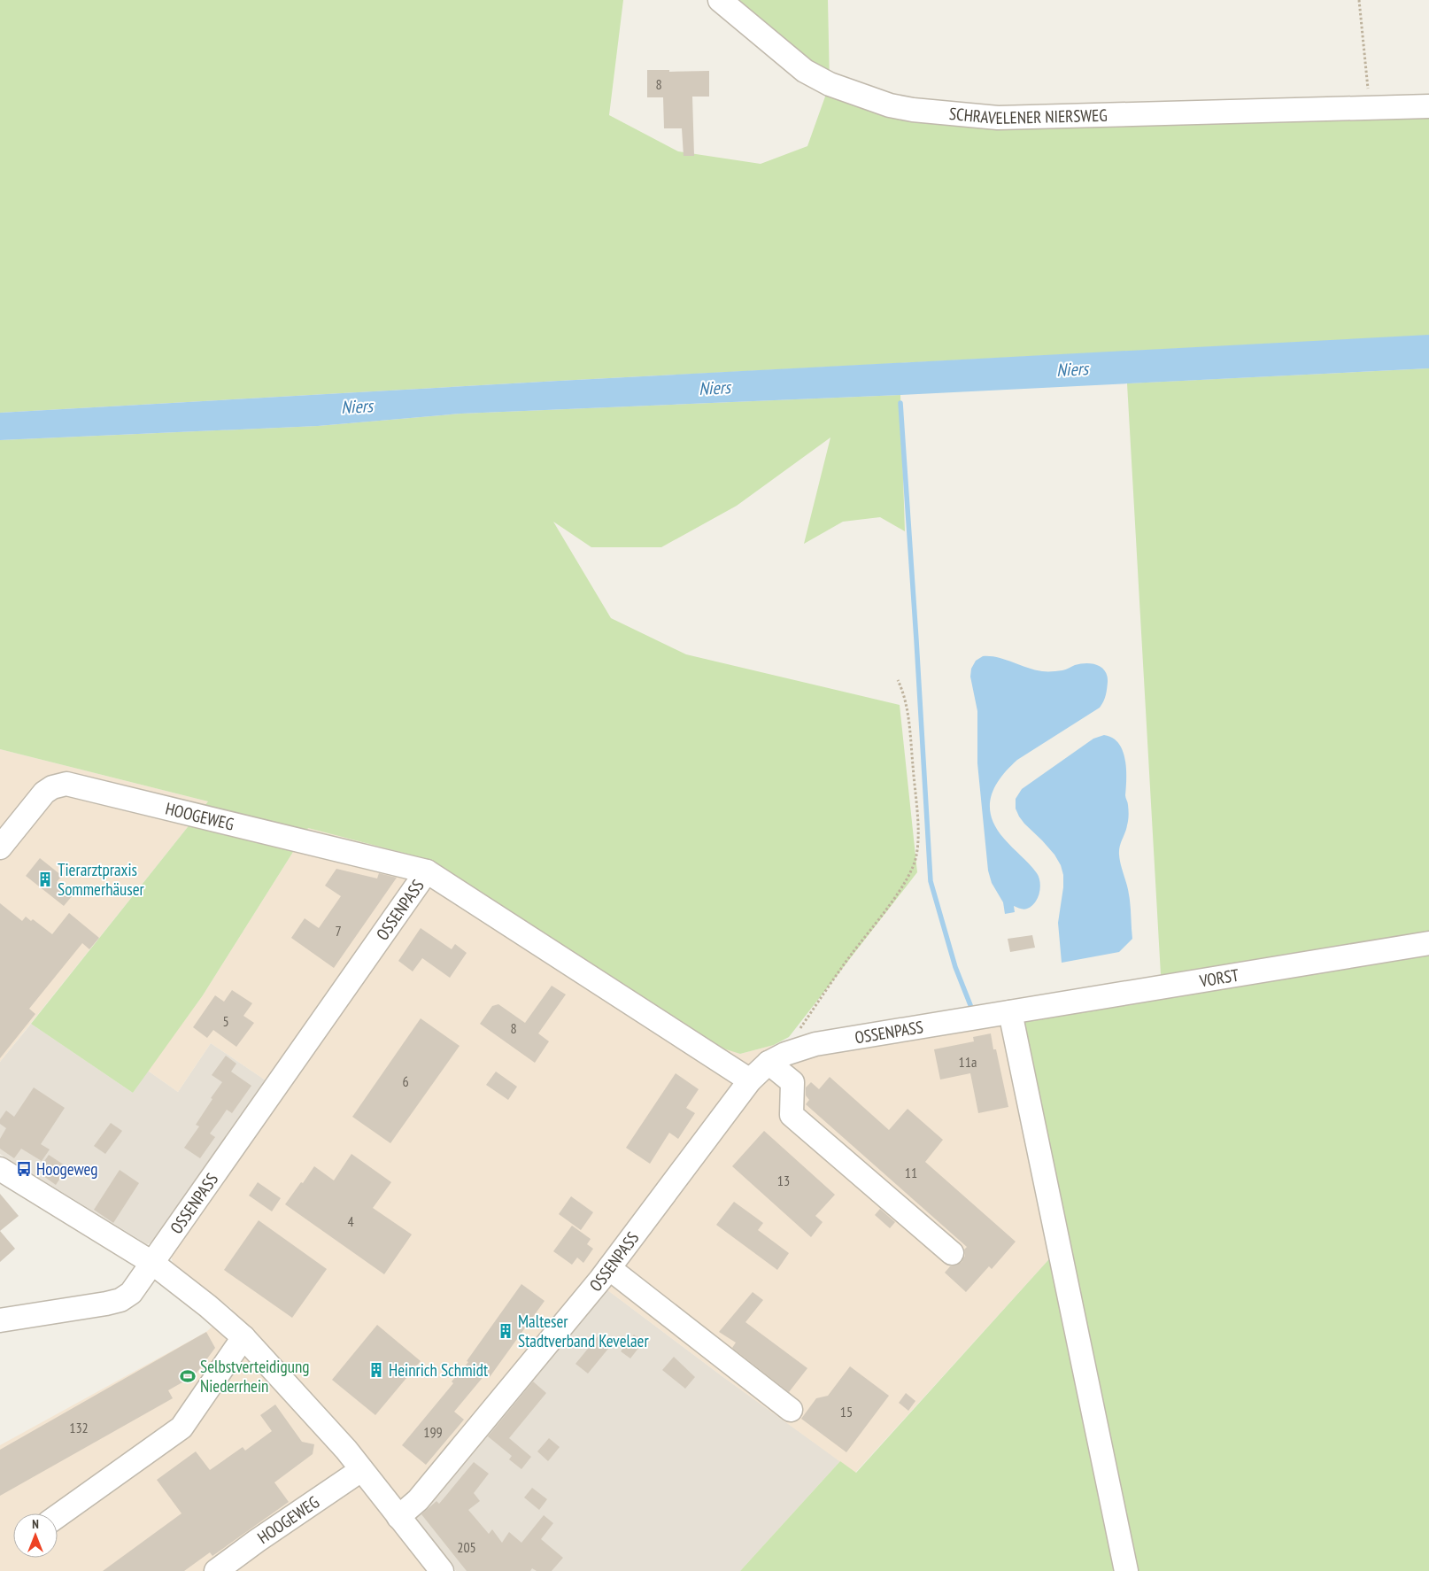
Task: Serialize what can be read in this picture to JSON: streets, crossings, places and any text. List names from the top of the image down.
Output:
{
  "streets": {
    "street": [
      "SCHRAVELENER NIERSWEG",
      "HOOGEWEG",
      "OSSENPASS",
      "VORST"
    ]
  },
  "crossings": [
    ["HOOGEWEG", "OSSENPASS"],
    ["OSSENPASS", "VORST"]
  ],
  "water": ["Niers"],
  "places": {
    "building": ["Tierarztpraxis Sommerhäuser", "Malteser Stadtverband Kevelaer", "Heinrich Schmidt"],
    "bus stop": ["Hoogeweg"],
    "sports": ["Selbstverteidigung Niederrhein"]
  },
  "house_numbers": [
    "8",
    "7",
    "5",
    "8",
    "11a",
    "6",
    "11",
    "13",
    "4",
    "15",
    "132",
    "199",
    "205"
  ],
  "north": "top"
}
